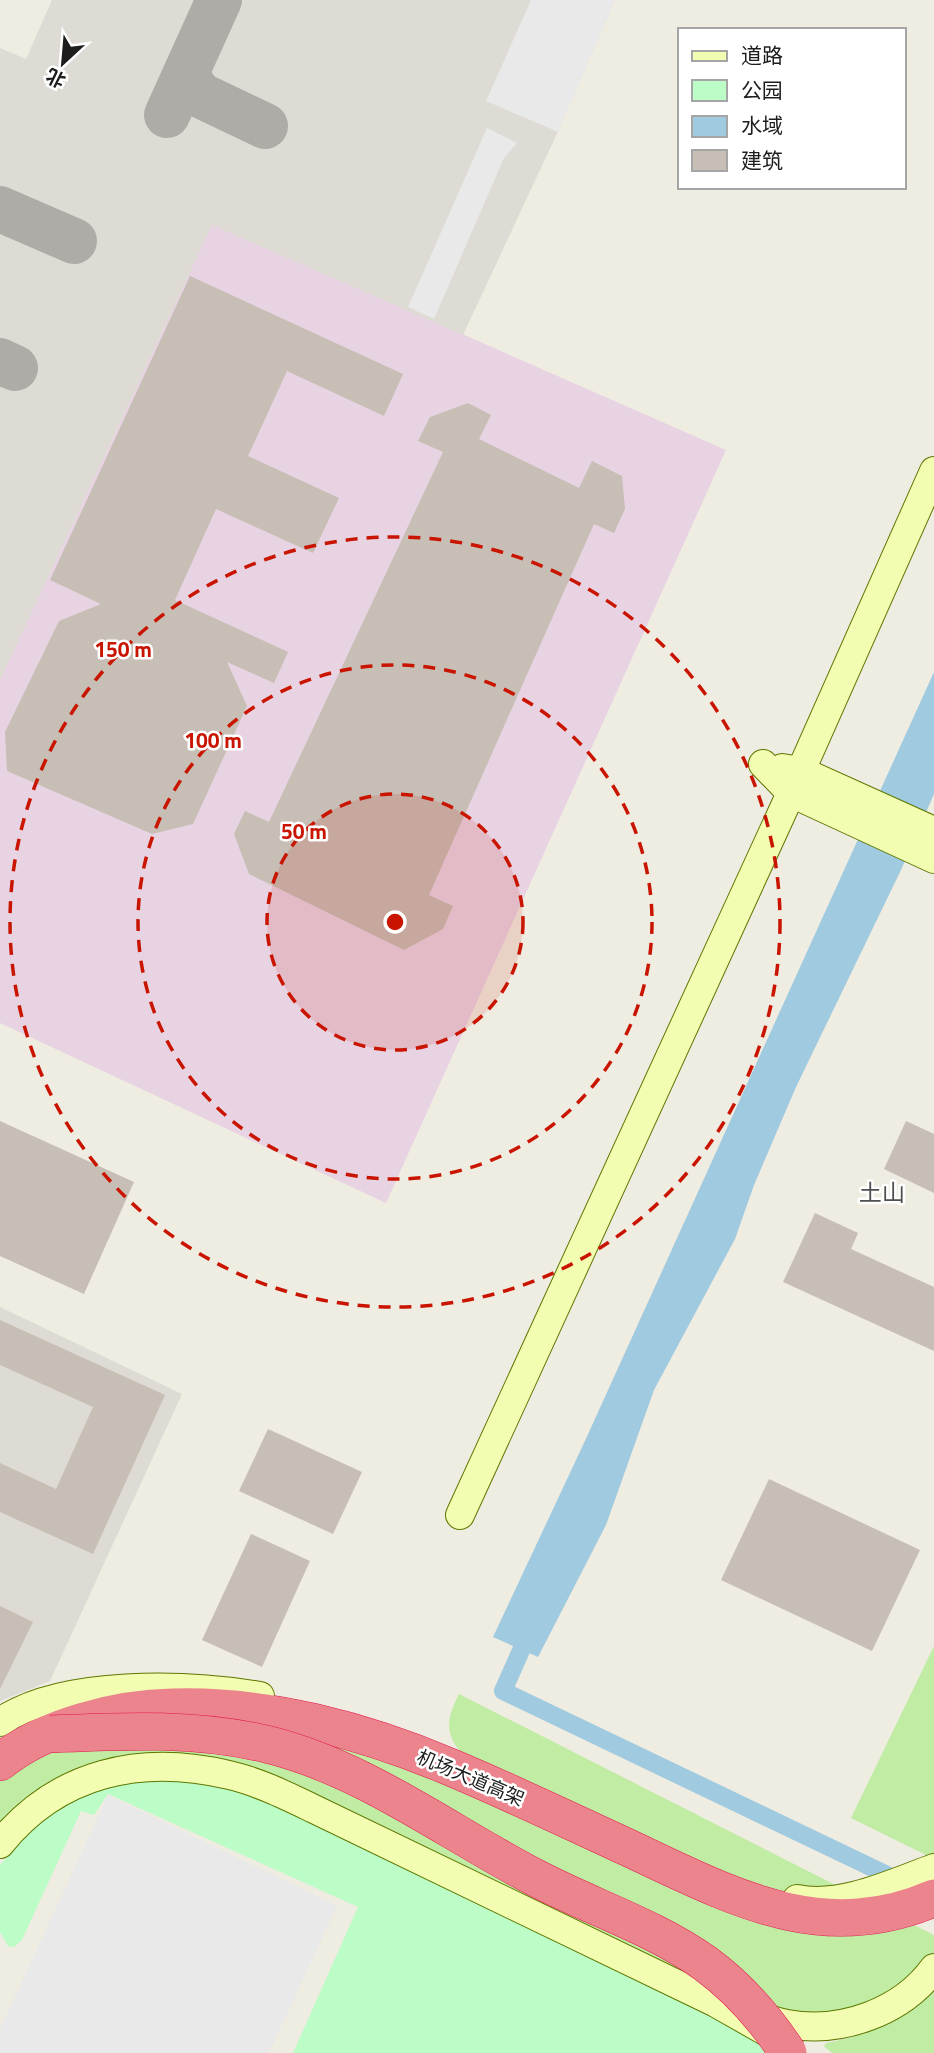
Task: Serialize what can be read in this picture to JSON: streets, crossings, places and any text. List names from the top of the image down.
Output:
{
  "streets": {
    "highway": ["机场大道高架"]
  },
  "districts": ["土山"],
  "legend": [
    "道路",
    "公园",
    "水域",
    "建筑"
  ],
  "north": "bottom left",
  "rings": ["150 m", "100 m", "50 m"]
}
